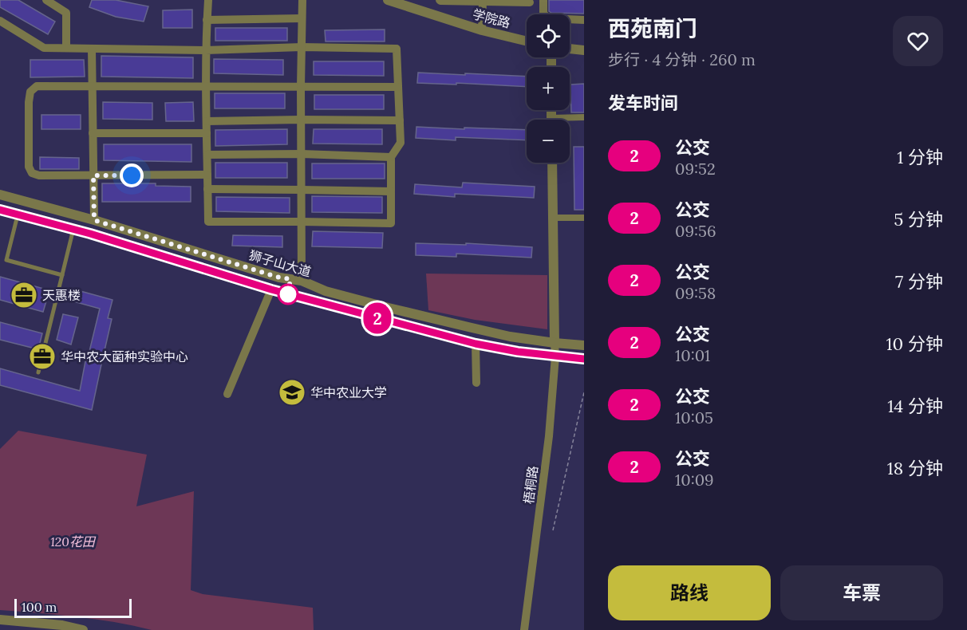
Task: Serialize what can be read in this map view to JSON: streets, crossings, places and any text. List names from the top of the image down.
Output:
{
  "streets": {
    "street": ["学院路", "狮子山大道", "梧桐路"]
  },
  "crossings": [
    ["狮子山大道", "梧桐路"]
  ],
  "parks": ["120花田"],
  "places": {
    "office": ["天惠楼", "华中农大菌种实验中心"],
    "school or university": ["华中农业大学"]
  },
  "lines": ["bus line 2"],
  "scale_bar": "100 m",
  "page": {
    "on_map": "2",
    "heading": [
      ["西苑南门", "步行 · 4 分钟 · 260 m"],
      "发车时间"
    ],
    "map_buttons": ["+", "−"],
    "list": [
      {
        "mark": "2",
        "name": "公交",
        "note": "09:52",
        "value": "1 分钟"
      },
      {
        "mark": "2",
        "name": "公交",
        "note": "09:56",
        "value": "5 分钟"
      },
      {
        "mark": "2",
        "name": "公交",
        "note": "09:58",
        "value": "7 分钟"
      },
      {
        "mark": "2",
        "name": "公交",
        "note": "10:01",
        "value": "10 分钟"
      },
      {
        "mark": "2",
        "name": "公交",
        "note": "10:05",
        "value": "14 分钟"
      },
      {
        "mark": "2",
        "name": "公交",
        "note": "10:09",
        "value": "18 分钟"
      }
    ],
    "buttons": ["路线", "车票"],
    "scale": "100 m"
  }
}
